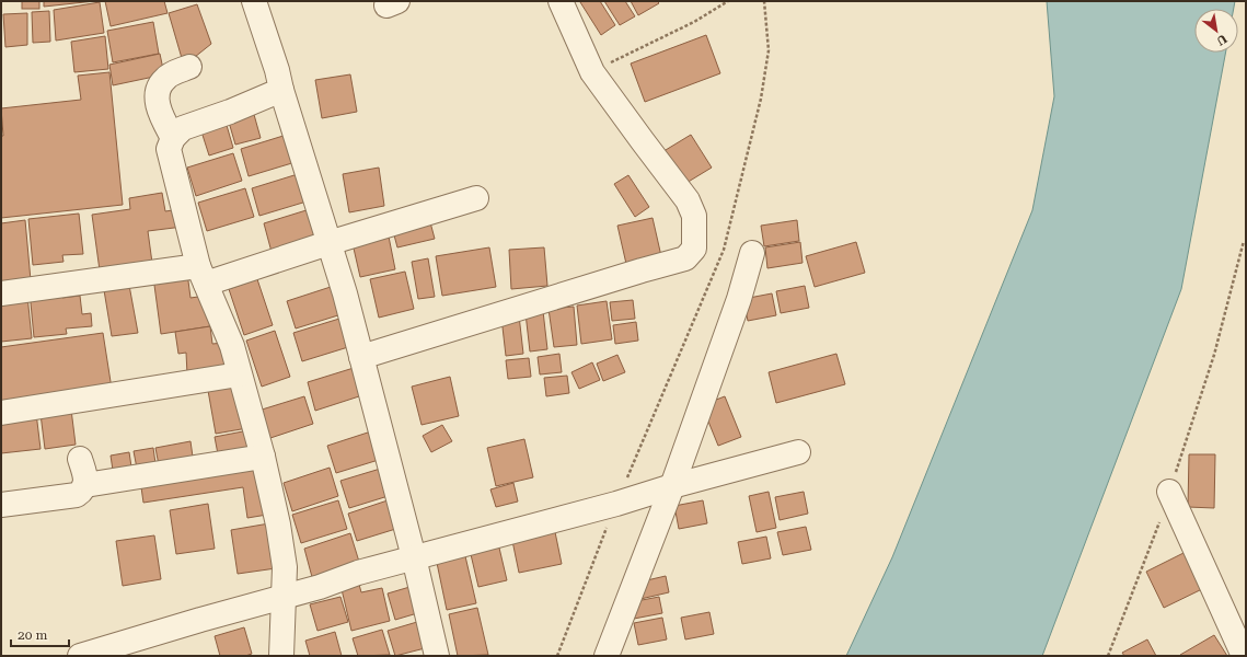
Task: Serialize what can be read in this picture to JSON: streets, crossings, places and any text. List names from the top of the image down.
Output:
{
  "scale_bar": "20 m",
  "north": "bottom right"
}
